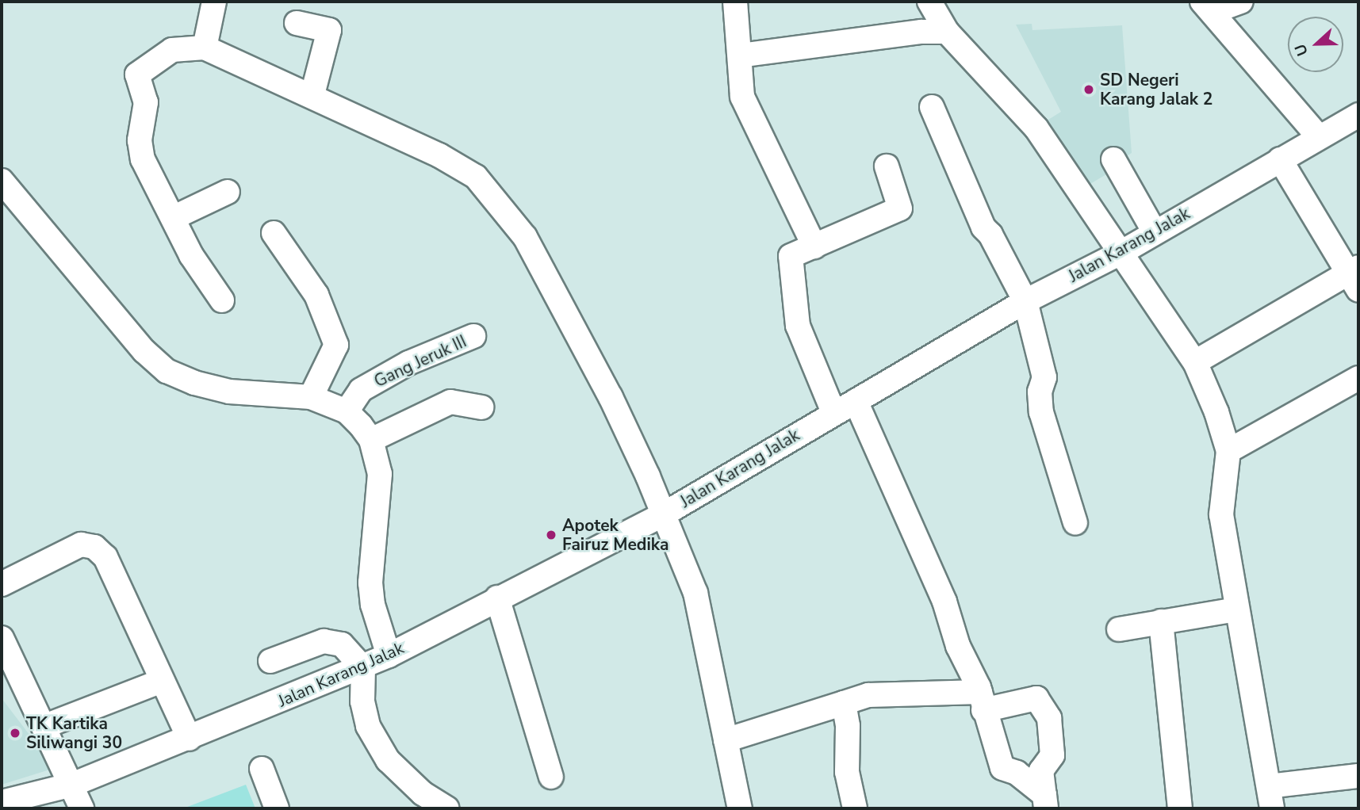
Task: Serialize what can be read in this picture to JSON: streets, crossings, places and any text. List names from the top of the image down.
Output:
{
  "streets": {
    "street": ["Jalan Karang Jalak", "Gang Jeruk III"]
  },
  "places": ["SD Negeri Karang Jalak 2", "Apotek Fairuz Medika", "TK Kartika Siliwangi 30"],
  "north": "left"
}
